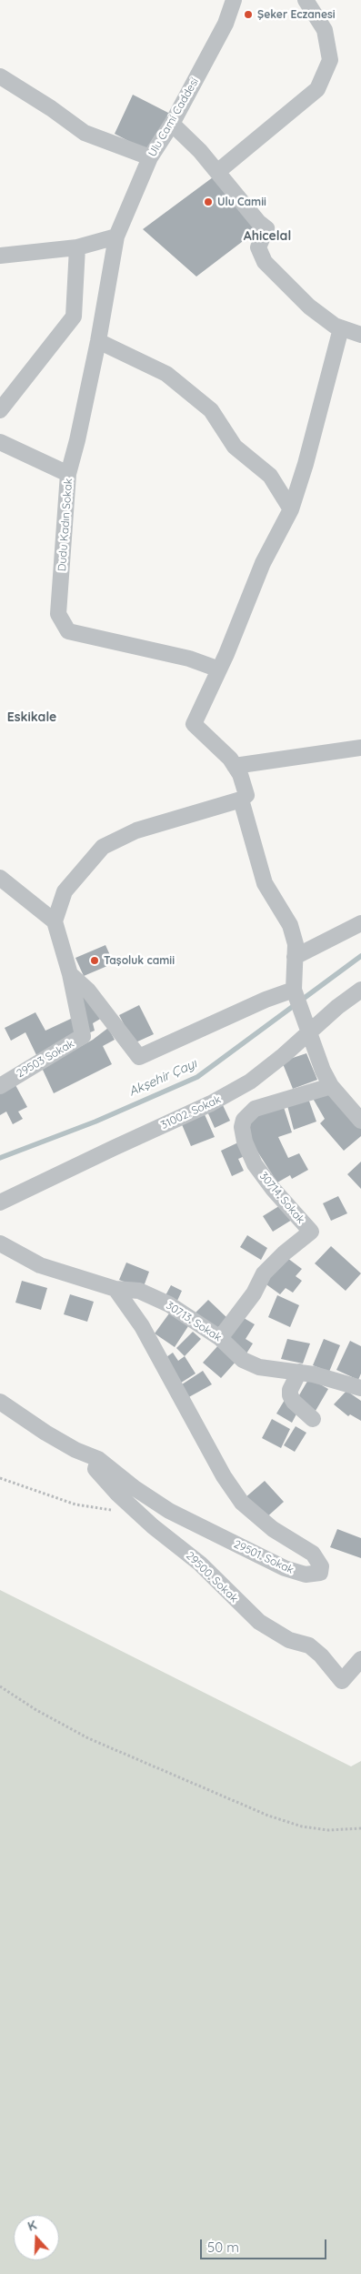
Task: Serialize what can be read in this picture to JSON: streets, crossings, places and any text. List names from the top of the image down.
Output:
{
  "streets": {
    "street": [
      "Ulu Cami Caddesi",
      "Dudu Kadın Sokak",
      "29503 Sokak",
      "31002. Sokak",
      "30714. Sokak",
      "30713. Sokak",
      "29501. Sokak",
      "29500. Sokak"
    ]
  },
  "crossings": [
    ["Ulu Cami Caddesi", "Dudu Kadın Sokak"],
    ["30714. Sokak", "30713. Sokak"],
    ["30713. Sokak", "29501. Sokak"],
    ["29501. Sokak", "29500. Sokak"]
  ],
  "districts": ["Ahicelal", "Eskikale"],
  "water": ["Akşehir Çayı"],
  "places": ["Şeker Eczanesi", "Ulu Camii", "Taşoluk camii"],
  "scale_bar": "50 m",
  "north": "top"
}
